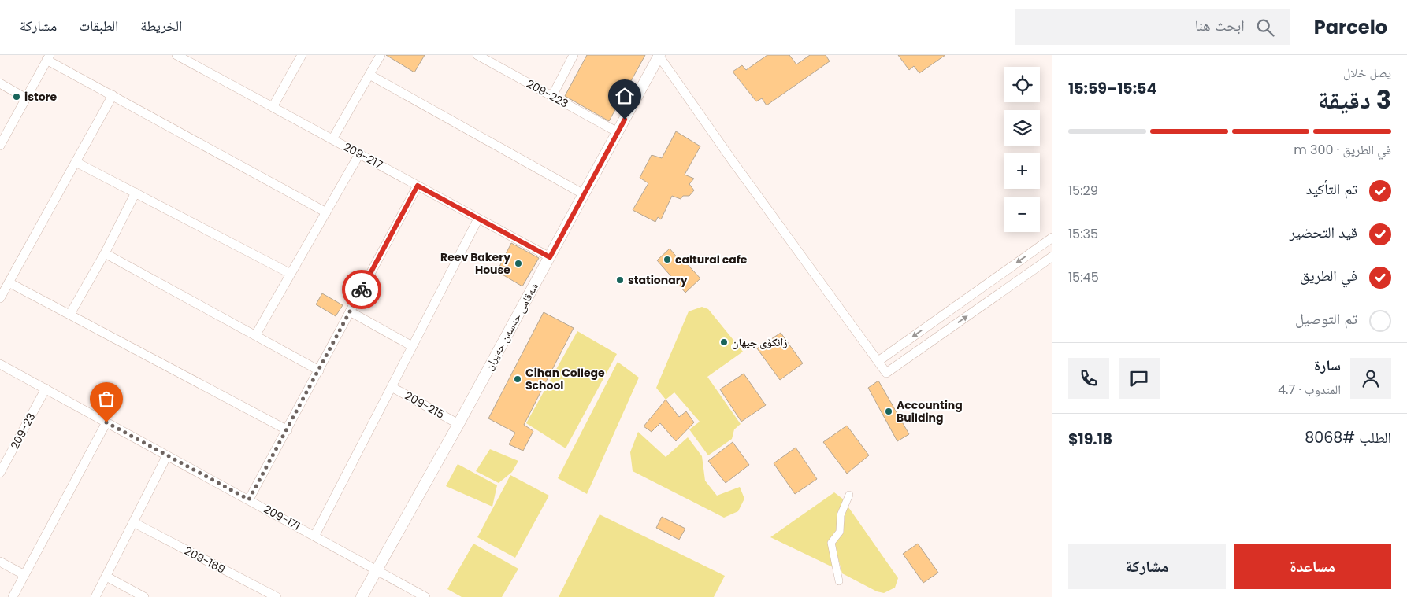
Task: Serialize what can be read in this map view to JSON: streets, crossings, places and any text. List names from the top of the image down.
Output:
{
  "streets": {
    "street": [
      "209-223",
      "209-217",
      "شەقامی حەسەن حەیران",
      "209-215",
      "209-23",
      "209-171",
      "209-169"
    ]
  },
  "crossings": [
    ["209-223", "شەقامی حەسەن حەیران"],
    ["209-217", "شەقامی حەسەن حەیران"],
    ["شەقامی حەسەن حەیران", "209-215"],
    ["شەقامی حەسەن حەیران", "209-171"],
    ["209-23", "209-171"]
  ],
  "places": [
    "istore",
    "caltural cafe",
    "Reev Bakery House",
    "stationary",
    "زانکۆی جیھان",
    "Cihan College School",
    "Accounting Building"
  ],
  "page": {
    "header": "Parcelo",
    "search": "ابحث هنا",
    "nav": ["الخريطة", "الطبقات", "مشاركة"],
    "heading": ["3 دقيقة", "يصل خلال", "15:54–15:59"],
    "panel": [
      "سارة",
      "المندوب · 4.7",
      "الطلب #8068",
      "$19.18"
    ],
    "map_buttons": ["+", "−"],
    "bar": "في الطريق · 300 m",
    "list": [
      ["تم التأكيد", "15:29"],
      ["قيد التحضير", "15:35"],
      ["في الطريق", "15:45"],
      "تم التوصيل"
    ],
    "buttons": ["مساعدة", "مشاركة"]
  }
}
